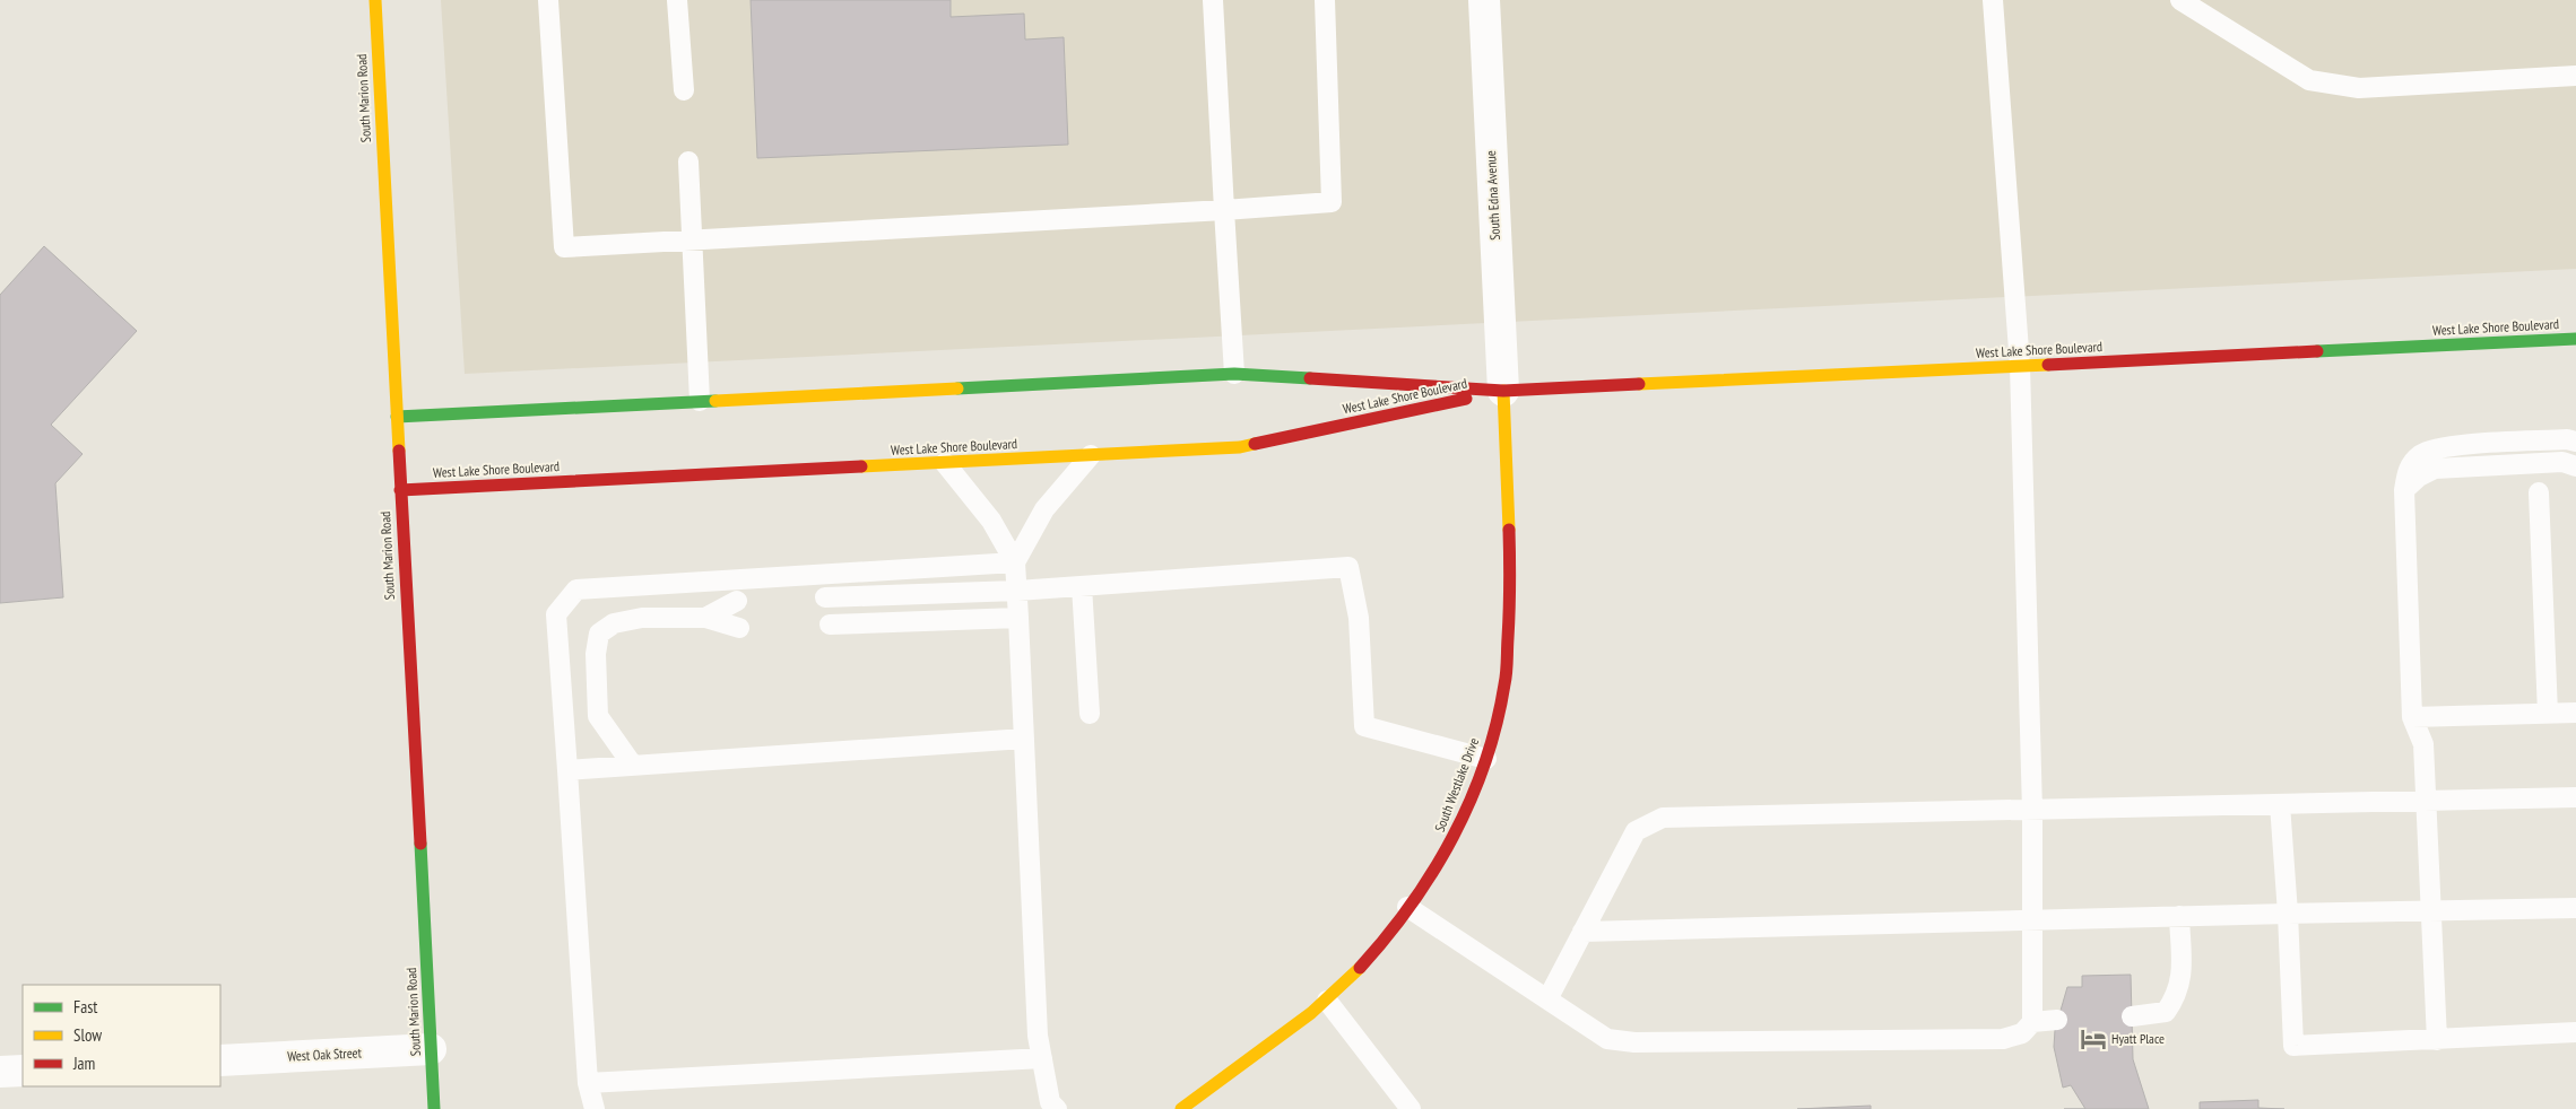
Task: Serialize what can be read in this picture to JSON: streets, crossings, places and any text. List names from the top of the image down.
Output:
{
  "streets": {
    "street": [
      "South Marion Road",
      "South Edna Avenue",
      "West Lake Shore Boulevard",
      "South Westlake Drive",
      "West Oak Street"
    ]
  },
  "crossings": [
    ["South Marion Road", "West Lake Shore Boulevard"],
    ["South Marion Road", "West Oak Street"],
    ["South Edna Avenue", "West Lake Shore Boulevard"],
    ["South Edna Avenue", "South Westlake Drive"],
    ["West Lake Shore Boulevard", "South Westlake Drive"]
  ],
  "places": {
    "hotel": ["Hyatt Place"]
  },
  "legend": ["Fast", "Slow", "Jam"]
}
